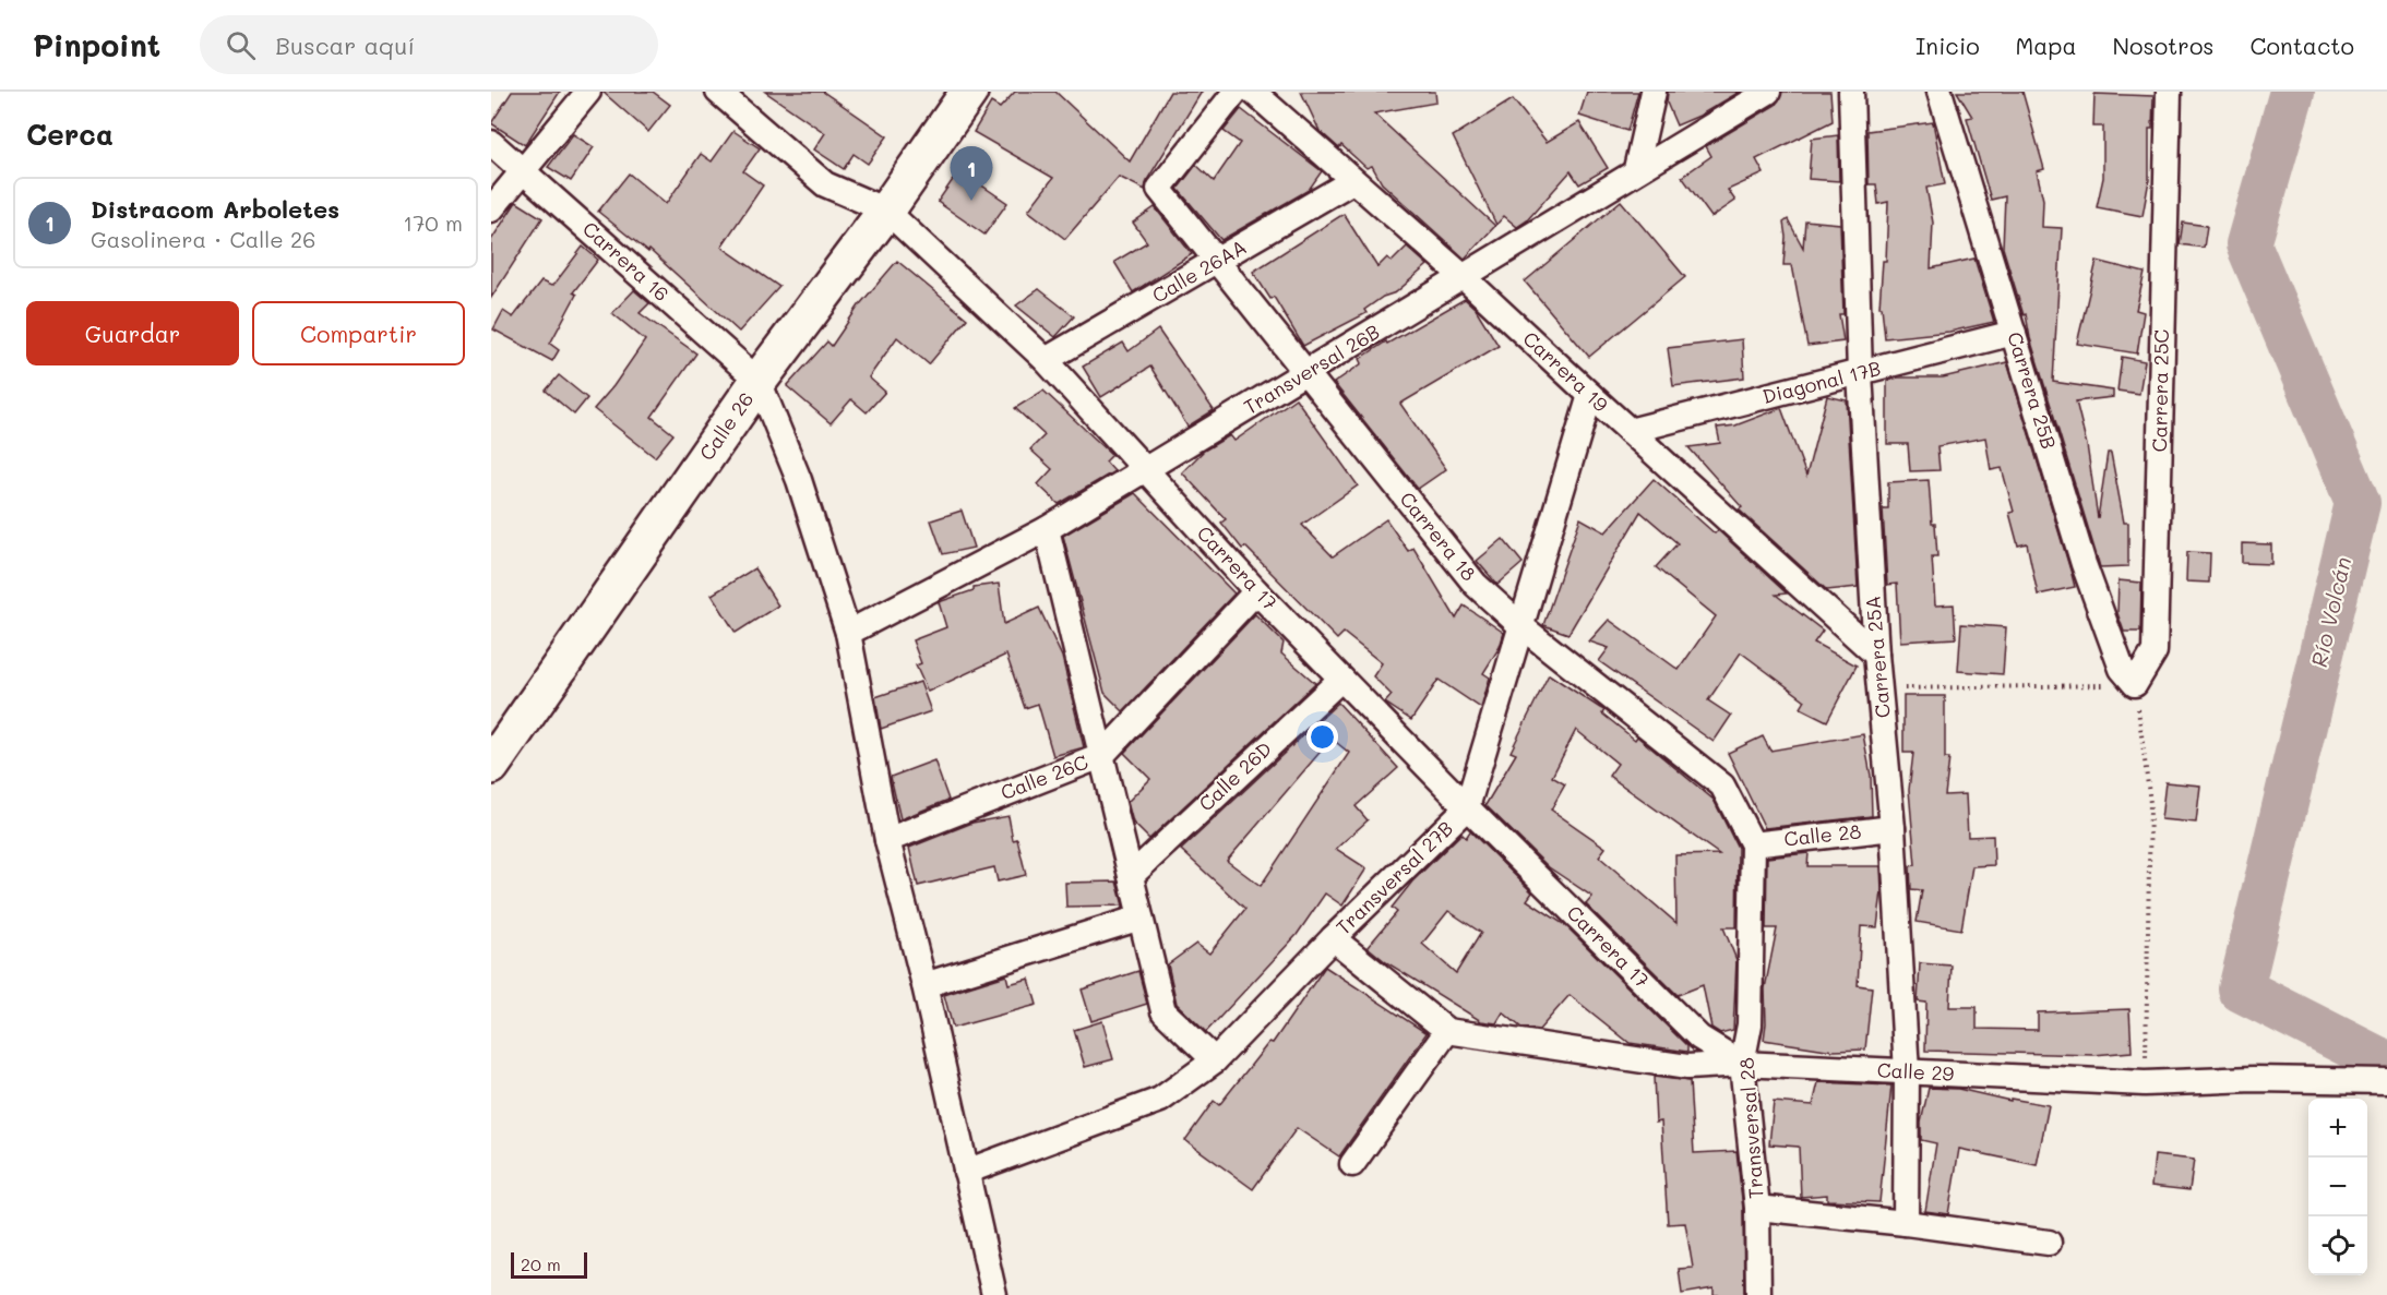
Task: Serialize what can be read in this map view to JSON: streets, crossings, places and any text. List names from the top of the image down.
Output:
{
  "streets": {
    "main road": ["Calle 26"],
    "street": [
      "Carrera 16",
      "Calle 26AA",
      "Transversal 26B",
      "Carrera 19",
      "Diagonal 17B",
      "Carrera 25B",
      "Carrera 25C",
      "Carrera 18",
      "Carrera 17",
      "Carrera 25A",
      "Calle 26D",
      "Calle 26C",
      "Calle 28",
      "Transversal 27B",
      "Calle 29",
      "Transversal 28"
    ]
  },
  "crossings": [
    ["Carrera 16", "Calle 26"],
    ["Calle 26AA", "Carrera 19"],
    ["Calle 26AA", "Carrera 18"],
    ["Calle 26AA", "Carrera 17"],
    ["Transversal 26B", "Carrera 19"],
    ["Transversal 26B", "Carrera 18"],
    ["Transversal 26B", "Carrera 17"],
    ["Carrera 19", "Diagonal 17B"],
    ["Carrera 19", "Carrera 25A"],
    ["Carrera 19", "Transversal 27B"],
    ["Diagonal 17B", "Carrera 25B"],
    ["Diagonal 17B", "Carrera 25A"],
    ["Carrera 25B", "Carrera 25C"],
    ["Calle 26", "Carrera 17"],
    ["Carrera 18", "Calle 28"],
    ["Carrera 18", "Transversal 27B"],
    ["Carrera 18", "Transversal 28"],
    ["Carrera 17", "Calle 26D"],
    ["Carrera 17", "Calle 26C"],
    ["Carrera 17", "Transversal 27B"],
    ["Carrera 17", "Calle 29"],
    ["Carrera 17", "Transversal 28"],
    ["Carrera 25A", "Calle 28"],
    ["Carrera 25A", "Calle 29"],
    ["Calle 28", "Transversal 28"],
    ["Calle 29", "Transversal 28"]
  ],
  "water": ["Río Volcán"],
  "scale_bar": "20 m",
  "page": {
    "header": "Pinpoint",
    "search": "Buscar aquí",
    "nav": [
      "Inicio",
      "Mapa",
      "Nosotros",
      "Contacto"
    ],
    "heading": "Cerca",
    "pins": "1",
    "list": [
      {
        "mark": "1",
        "name": "Distracom Arboletes",
        "note": "Gasolinera · Calle 26",
        "value": "170 m"
      }
    ],
    "buttons": ["Guardar", "Compartir"],
    "map_buttons": ["+", "−"],
    "scale": "20 m"
  }
}
